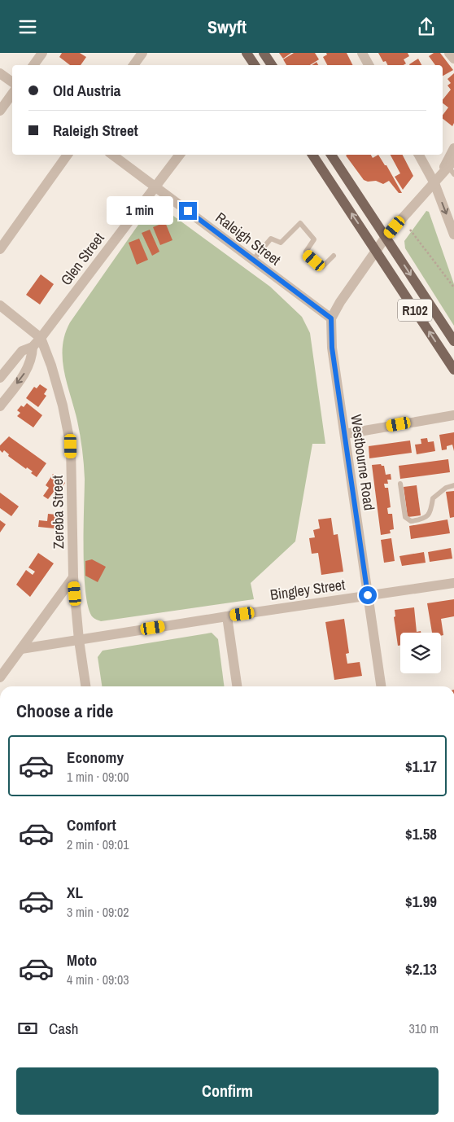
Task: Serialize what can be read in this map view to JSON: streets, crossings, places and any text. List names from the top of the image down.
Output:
{
  "streets": {
    "main road": ["R102"],
    "street": [
      "Raleigh Street",
      "Glen Street",
      "Westbourne Road",
      "Zereba Street",
      "Bingley Street"
    ]
  },
  "crossings": [
    ["Raleigh Street", "Glen Street"],
    ["Raleigh Street", "Westbourne Road"],
    ["Glen Street", "Zereba Street"],
    ["Westbourne Road", "Bingley Street"],
    ["Zereba Street", "Bingley Street"]
  ],
  "page": {
    "header": "Swyft",
    "banner": ["Old Austria", "Raleigh Street"],
    "bubble": "1 min",
    "heading": "Choose a ride",
    "list": [
      {
        "name": "Economy",
        "note": "1 min · 09:00",
        "value": "$1.17"
      },
      {
        "name": "Comfort",
        "note": "2 min · 09:01",
        "value": "$1.58"
      },
      {
        "name": "XL",
        "note": "3 min · 09:02",
        "value": "$1.99"
      },
      {
        "name": "Moto",
        "note": "4 min · 09:03",
        "value": "$2.13"
      }
    ],
    "pay": ["Cash", "310 m"],
    "buttons": "Confirm"
  }
}
